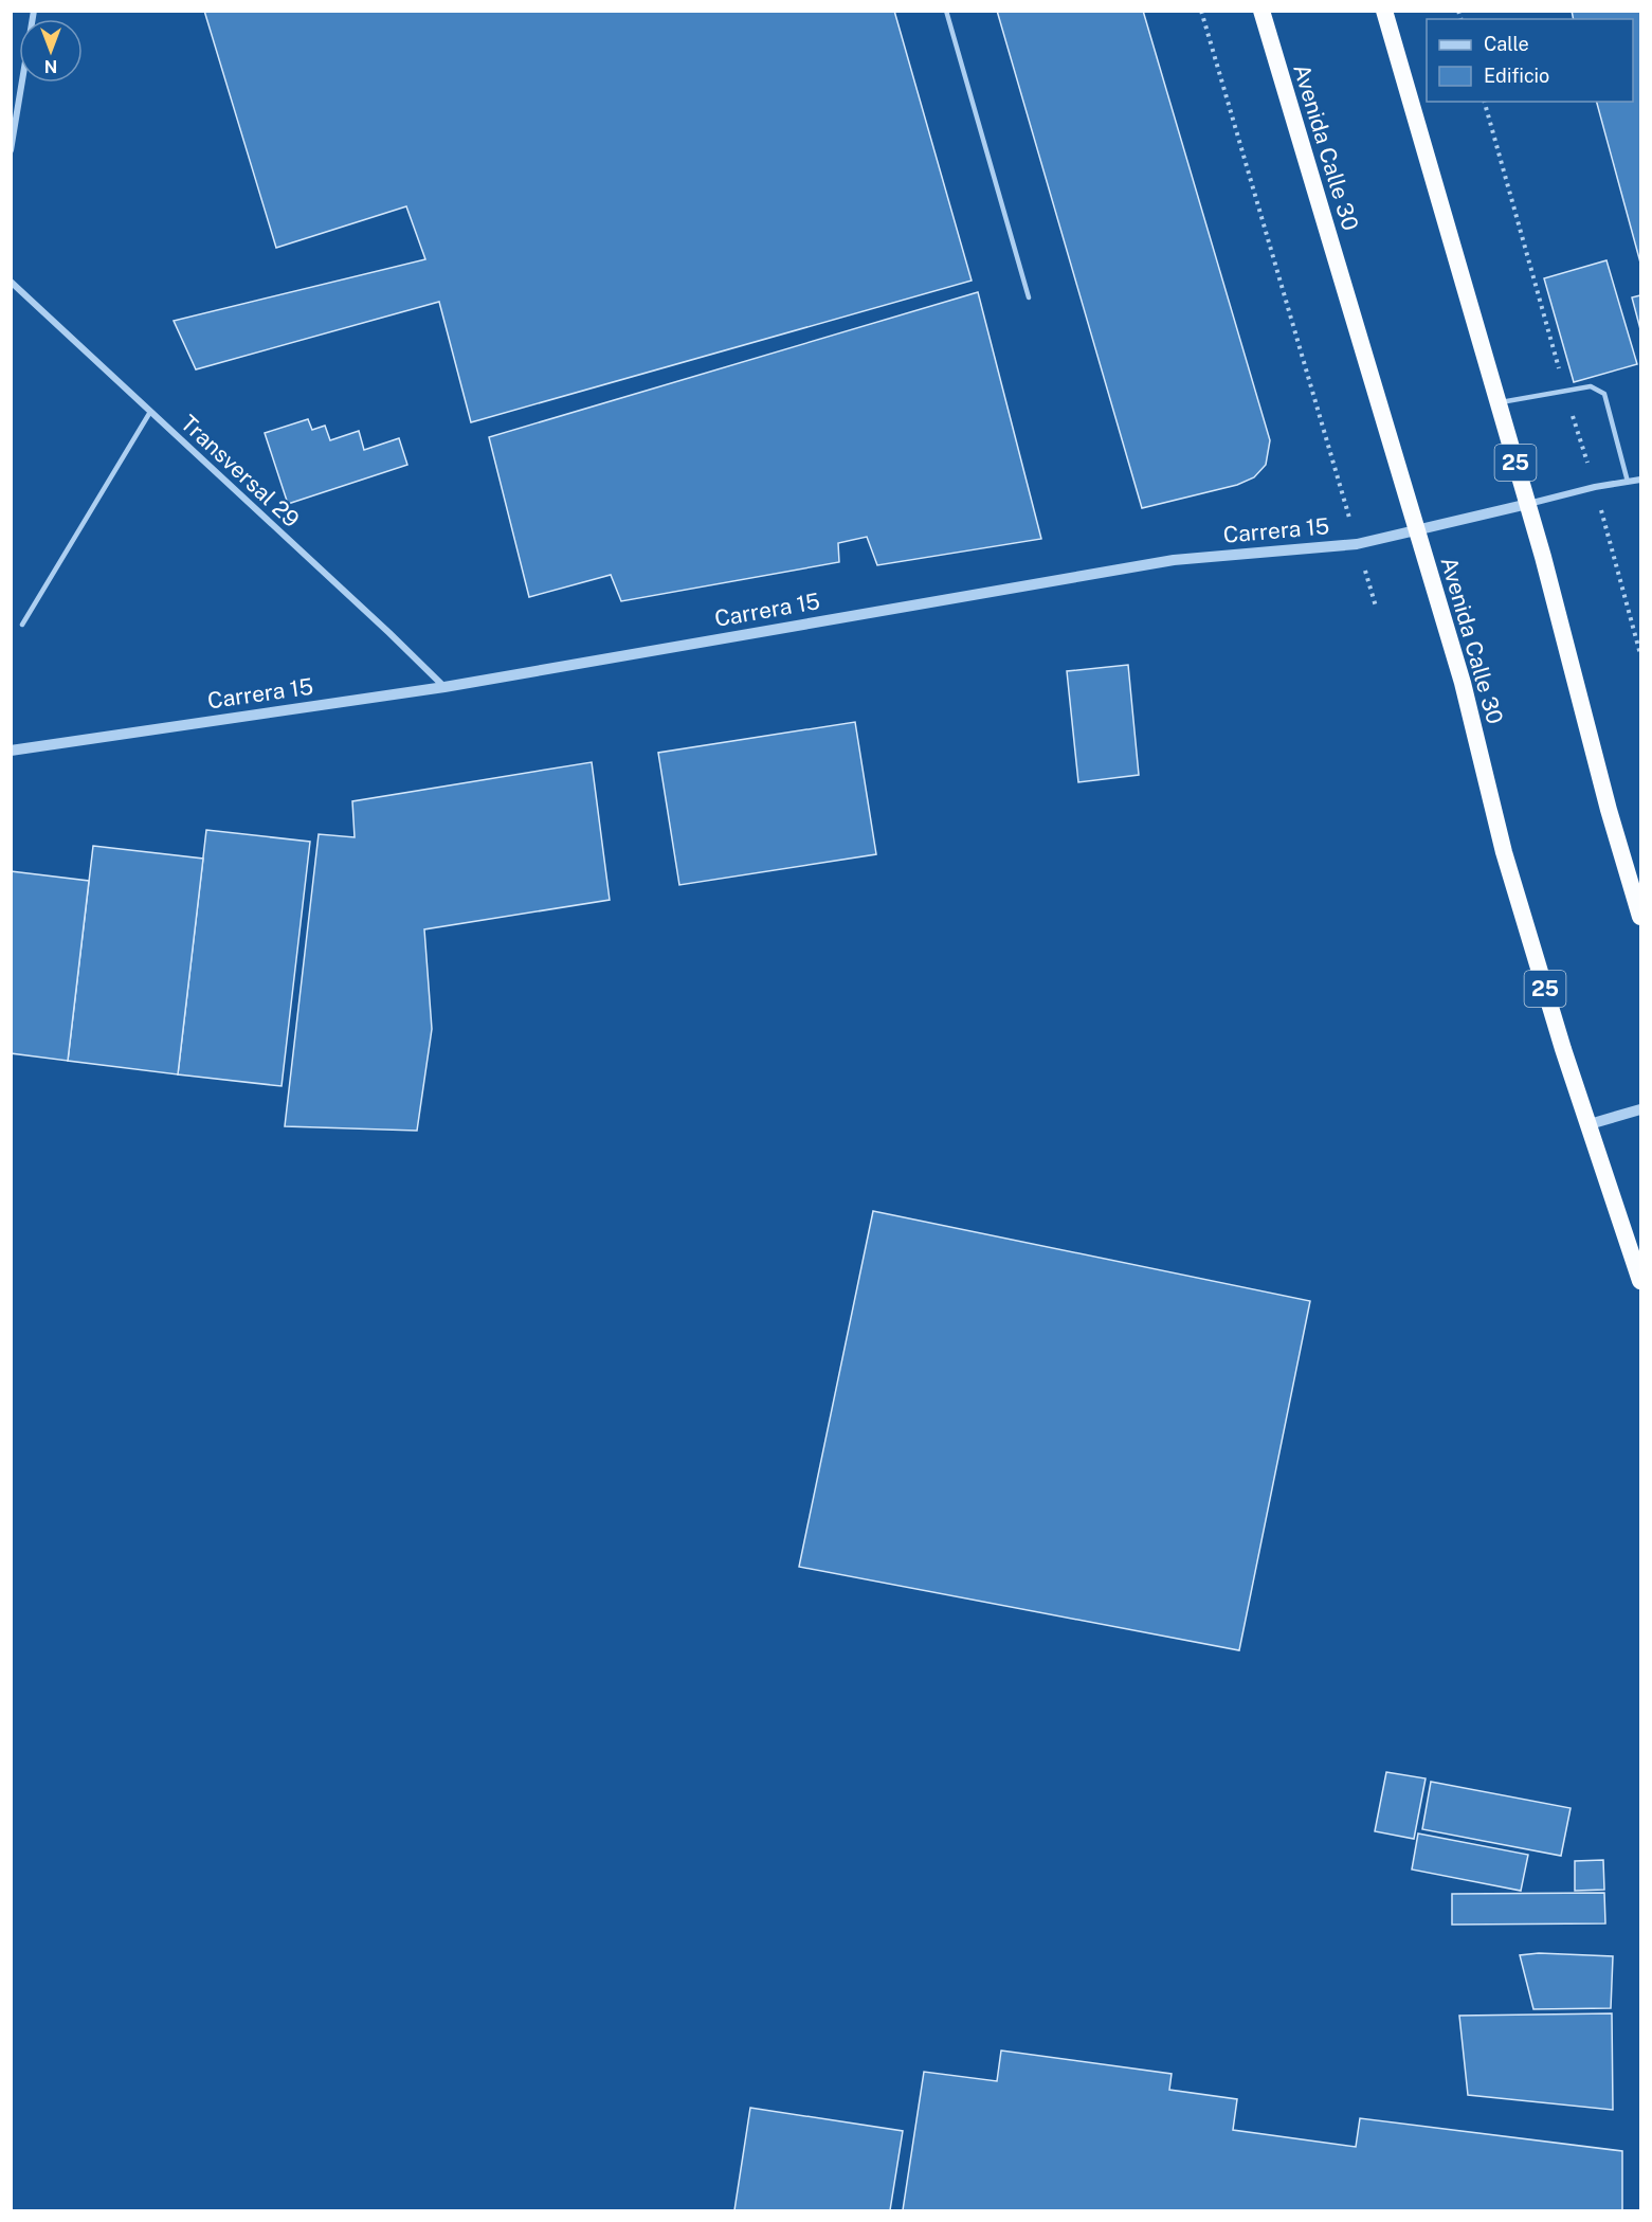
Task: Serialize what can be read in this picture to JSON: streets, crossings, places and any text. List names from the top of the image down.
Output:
{
  "streets": {
    "highway": ["Avenida Calle 30", "25"],
    "street": ["Transversal 29", "Carrera 15"]
  },
  "crossings": [
    ["Avenida Calle 30", "Carrera 15"],
    ["25", "Carrera 15"],
    ["Transversal 29", "Carrera 15"]
  ],
  "legend": ["Calle", "Edificio"],
  "north": "bottom"
}
